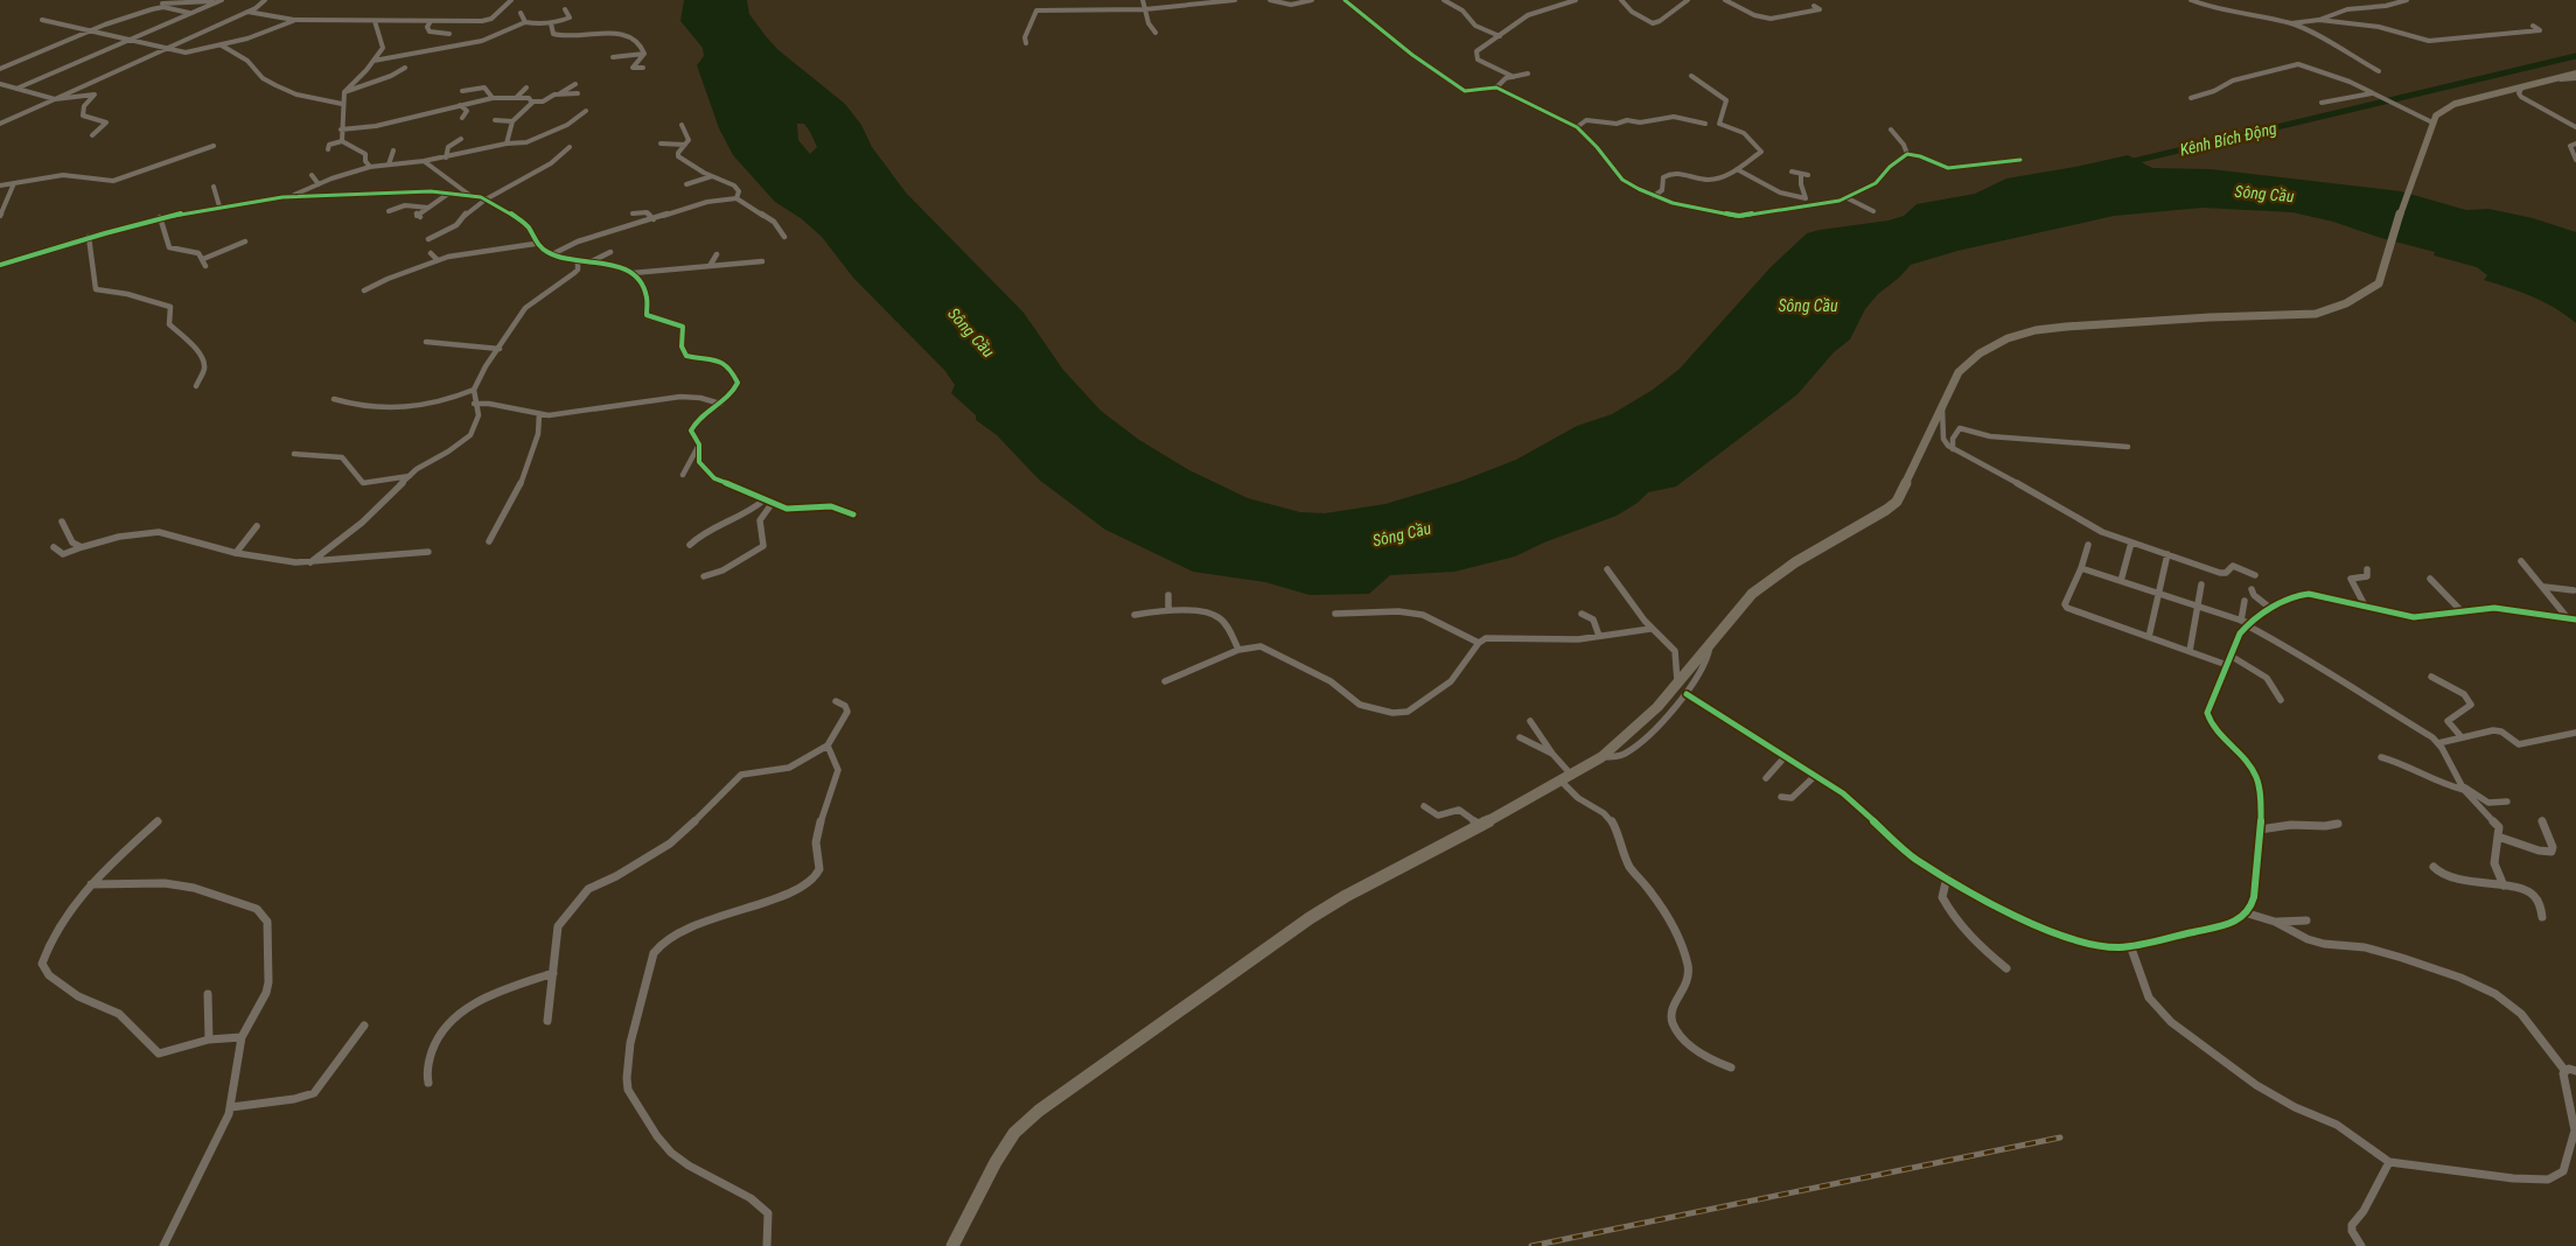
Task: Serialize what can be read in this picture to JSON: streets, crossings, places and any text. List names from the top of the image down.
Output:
{
  "water": ["Kênh Bích Động", "Sông Cầu"]
}
